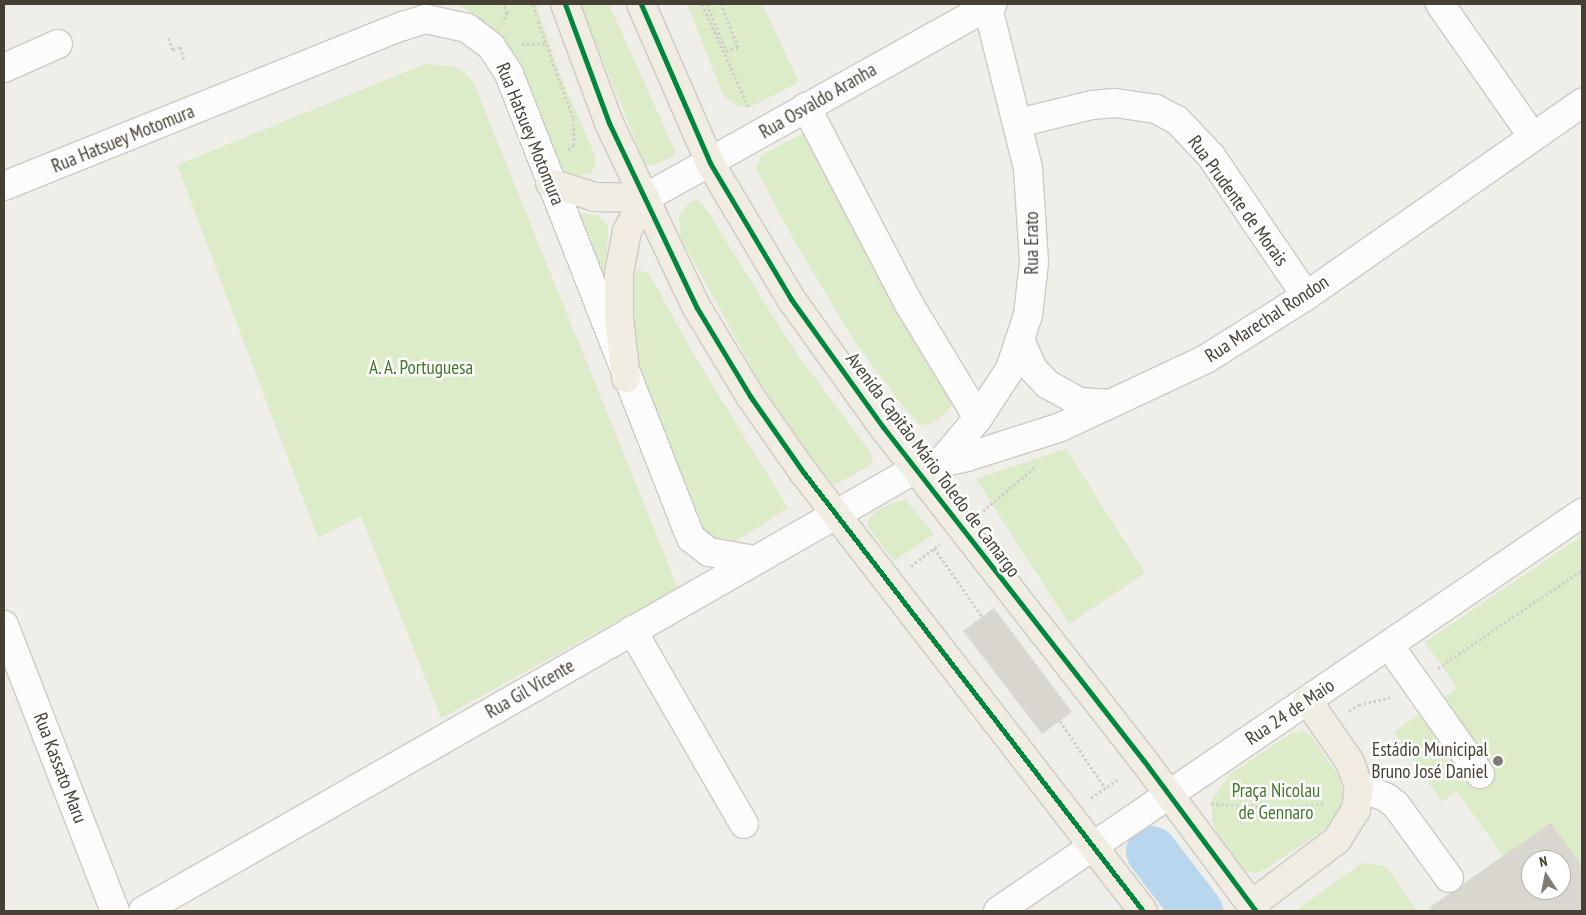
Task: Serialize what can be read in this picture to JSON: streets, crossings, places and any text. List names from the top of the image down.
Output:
{
  "streets": {
    "main road": ["Avenida Capitão Mário Toledo de Camargo"],
    "street": [
      "Rua Osvaldo Aranha",
      "Rua Hatsuey Motomura",
      "Rua Prudente de Morais",
      "Rua Erato",
      "Rua Marechal Rondon",
      "Rua Gil Vicente",
      "Rua 24 de Maio",
      "Rua Kassato Maru"
    ]
  },
  "crossings": [
    ["Rua Osvaldo Aranha", "Rua Erato"],
    ["Rua Osvaldo Aranha", "Avenida Capitão Mário Toledo de Camargo"],
    ["Rua Hatsuey Motomura", "Rua Gil Vicente"],
    ["Rua Prudente de Morais", "Rua Erato"],
    ["Rua Prudente de Morais", "Rua Marechal Rondon"],
    ["Rua Erato", "Rua Marechal Rondon"],
    ["Rua Erato", "Avenida Capitão Mário Toledo de Camargo"],
    ["Rua Erato", "Rua Gil Vicente"],
    ["Rua Marechal Rondon", "Avenida Capitão Mário Toledo de Camargo"],
    ["Rua Marechal Rondon", "Rua Gil Vicente"],
    ["Avenida Capitão Mário Toledo de Camargo", "Rua Gil Vicente"],
    ["Avenida Capitão Mário Toledo de Camargo", "Rua 24 de Maio"]
  ],
  "parks": ["A. A. Portuguesa", "Praça Nicolau de Gennaro"],
  "places": ["Estádio Municipal Bruno José Daniel"],
  "north": "top"
}
